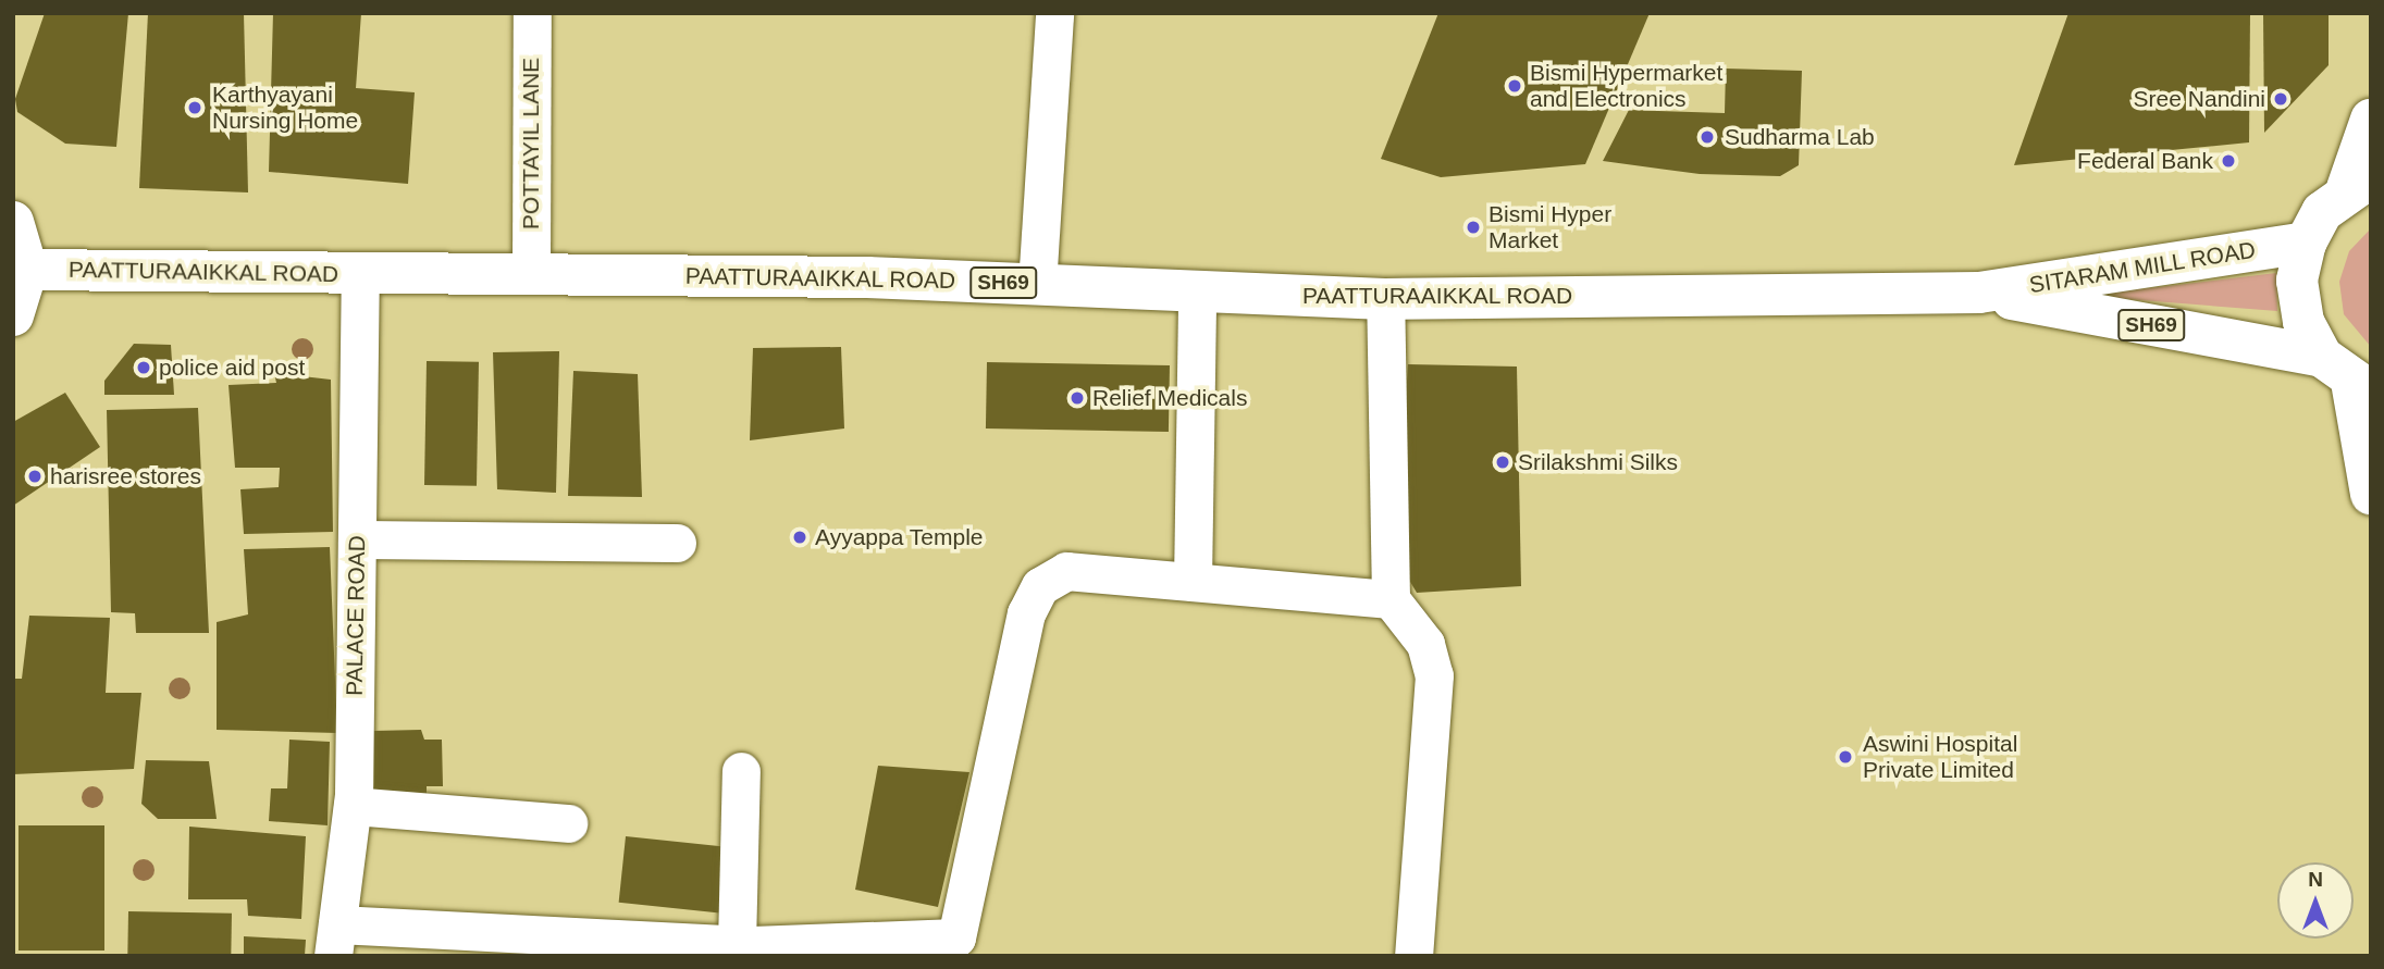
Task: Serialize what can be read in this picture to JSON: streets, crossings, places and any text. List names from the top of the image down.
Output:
{
  "streets": {
    "main road": ["SITARAM MILL ROAD", "PAATTURAAIKKAL ROAD", "SH69"],
    "street": ["POTTAYIL LANE", "PALACE ROAD"]
  },
  "crossings": [
    ["POTTAYIL LANE", "PAATTURAAIKKAL ROAD"],
    ["SITARAM MILL ROAD", "PAATTURAAIKKAL ROAD"],
    ["SITARAM MILL ROAD", "SH69"],
    ["PAATTURAAIKKAL ROAD", "SH69"],
    ["PAATTURAAIKKAL ROAD", "PALACE ROAD"]
  ],
  "places": [
    "Bismi Hypermarket and Electronics",
    "Sree Nandini",
    "Karthyayani Nursing Home",
    "Sudharma Lab",
    "Federal Bank",
    "Bismi Hyper Market",
    "police aid post",
    "Relief Medicals",
    "Srilakshmi Silks",
    "harisree stores",
    "Ayyappa Temple",
    "Aswini Hospital Private Limited"
  ],
  "north": "top"
}
